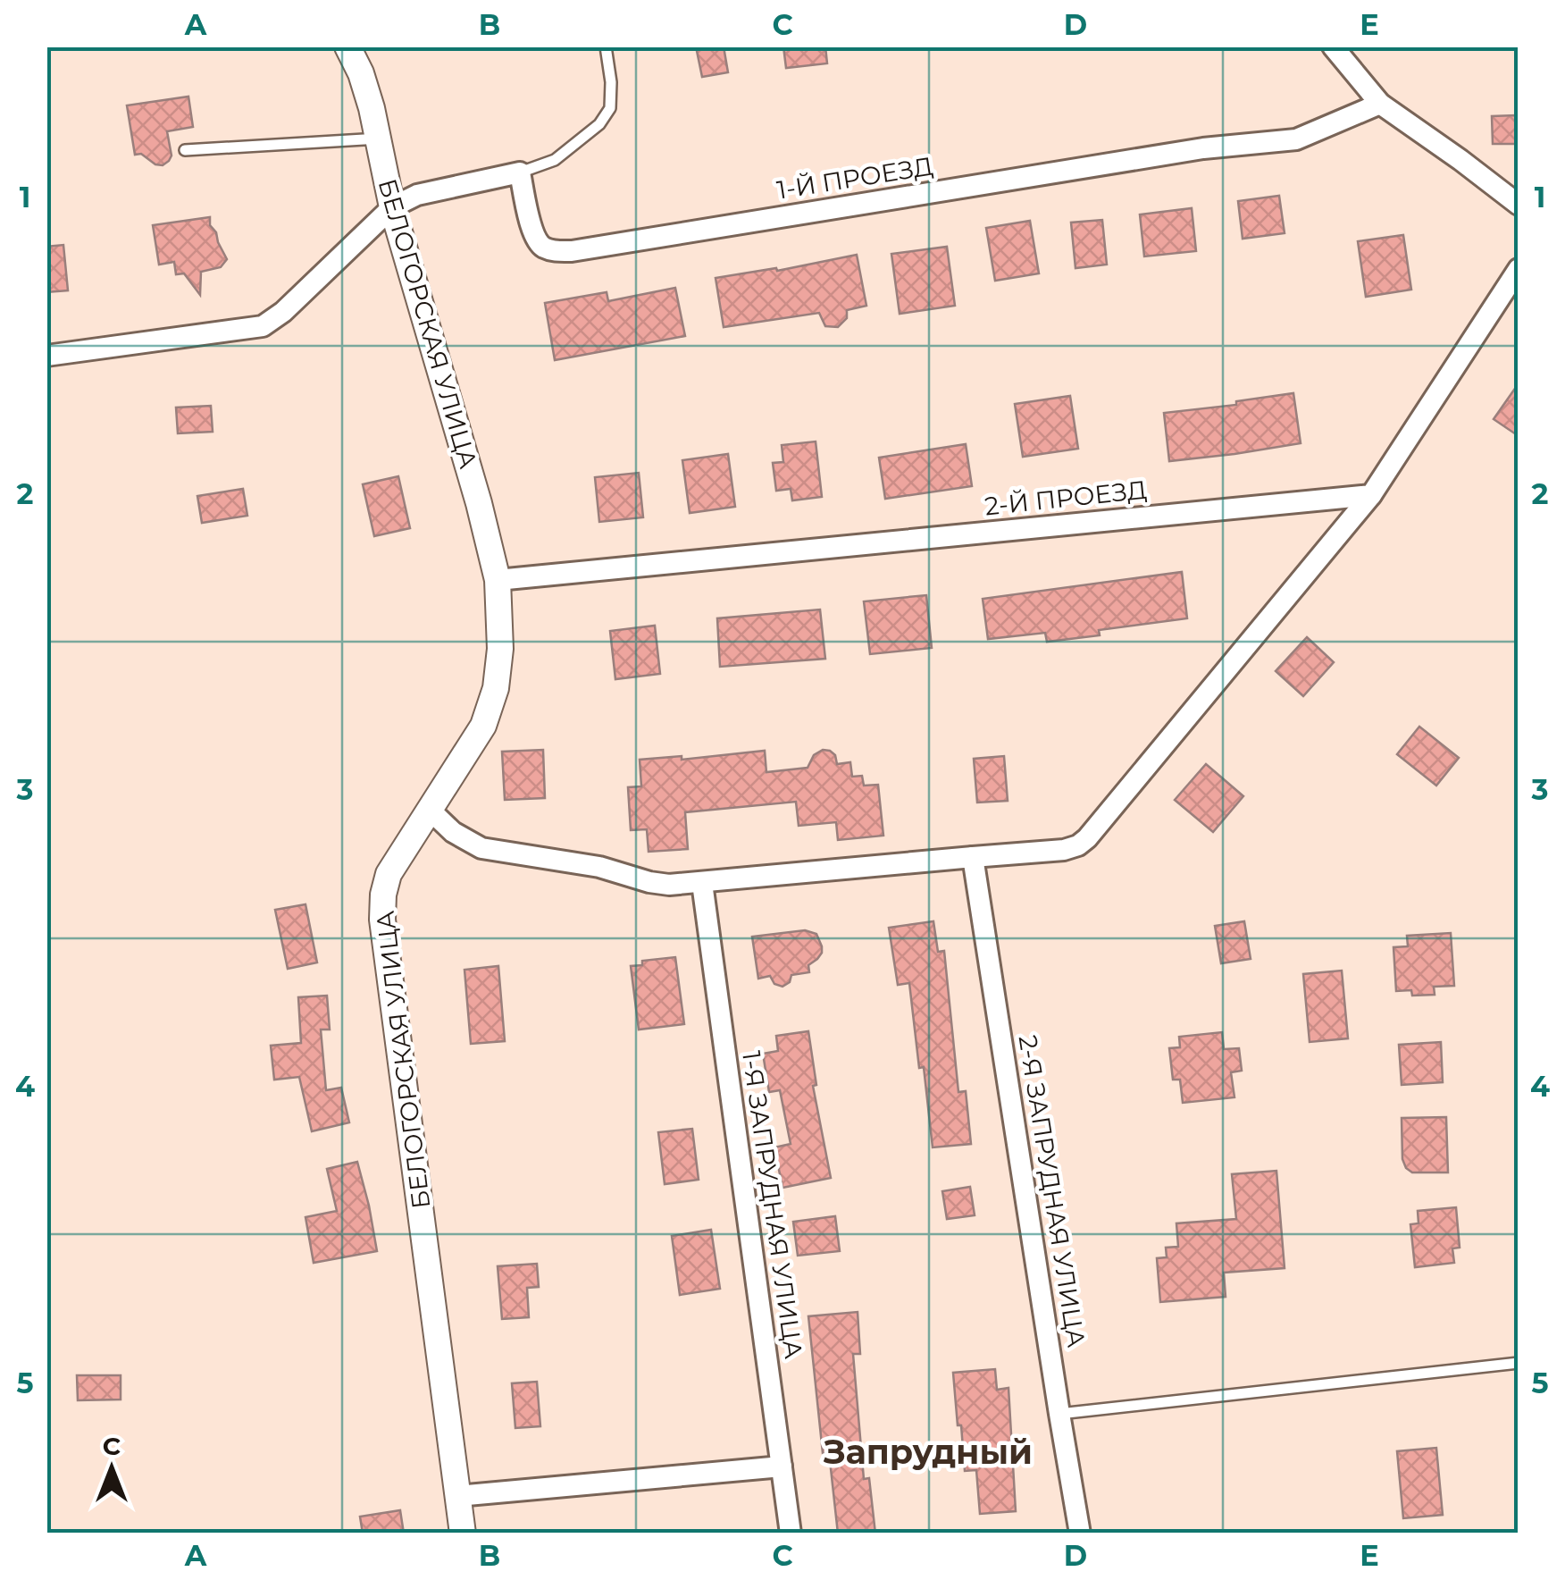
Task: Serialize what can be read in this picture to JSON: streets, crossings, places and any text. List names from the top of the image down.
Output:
{
  "streets": {
    "street": [
      "1-Й ПРОЕЗД",
      "БЕЛОГОРСКАЯ УЛИЦА",
      "2-Й ПРОЕЗД",
      "2-Я ЗАПРУДНАЯ УЛИЦА",
      "1-Я ЗАПРУДНАЯ УЛИЦА"
    ]
  },
  "crossings": [
    ["БЕЛОГОРСКАЯ УЛИЦА", "2-Й ПРОЕЗД"]
  ],
  "districts": ["Запрудный"],
  "north": "top",
  "grid": {
    "columns": [
      "A",
      "B",
      "C",
      "D",
      "E"
    ],
    "rows": [
      "1",
      "2",
      "3",
      "4",
      "5"
    ]
  }
}
